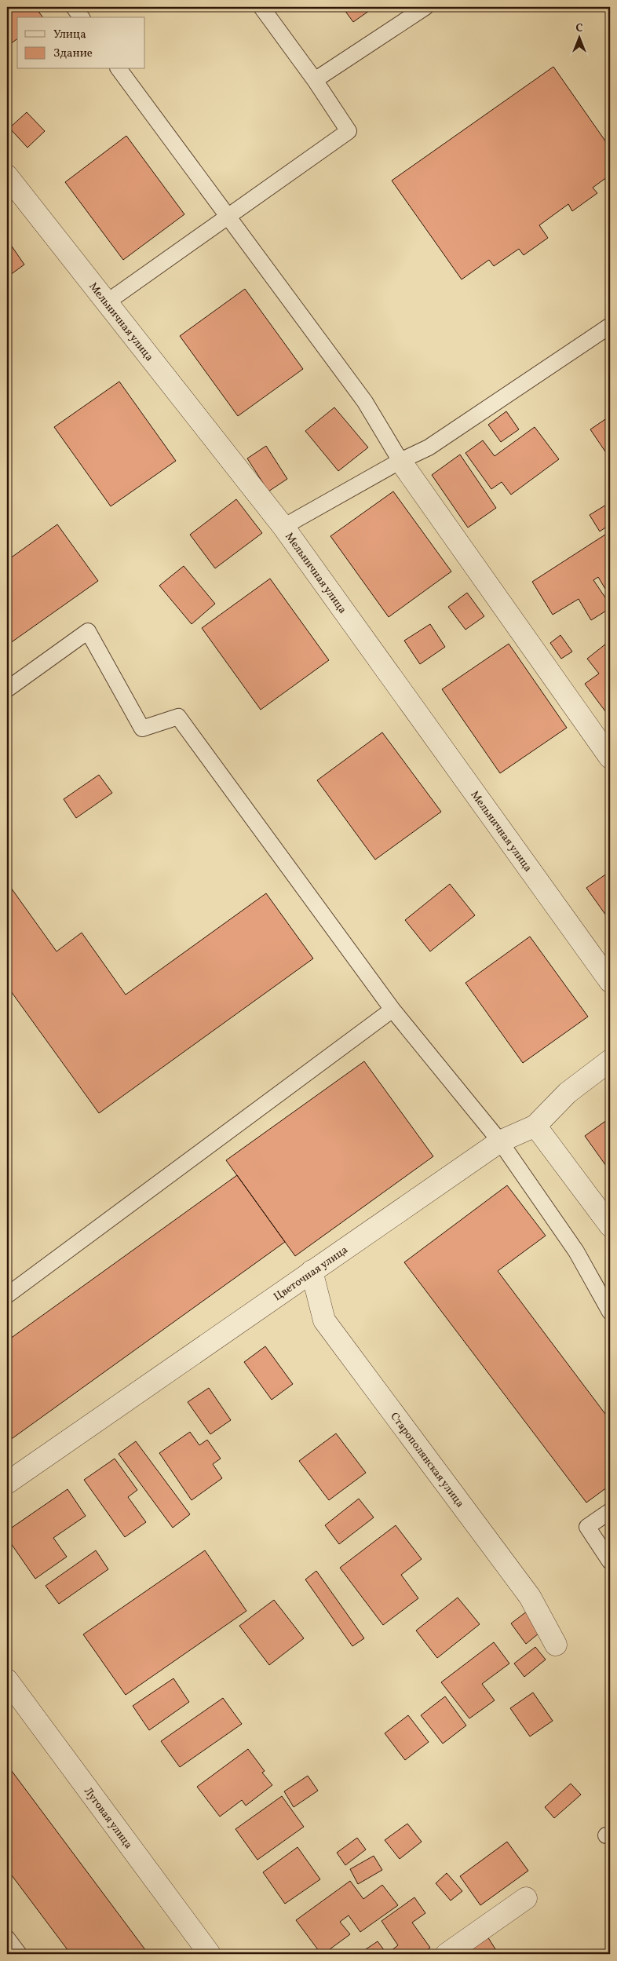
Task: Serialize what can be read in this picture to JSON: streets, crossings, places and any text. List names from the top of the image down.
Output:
{
  "streets": {
    "street": [
      "Мельничная улица",
      "Цветочная улица",
      "Старополянская улица",
      "Луговая улица"
    ]
  },
  "crossings": [
    ["Цветочная улица", "Старополянская улица"]
  ],
  "legend": ["Улица", "Здание"],
  "north": "top"
}
